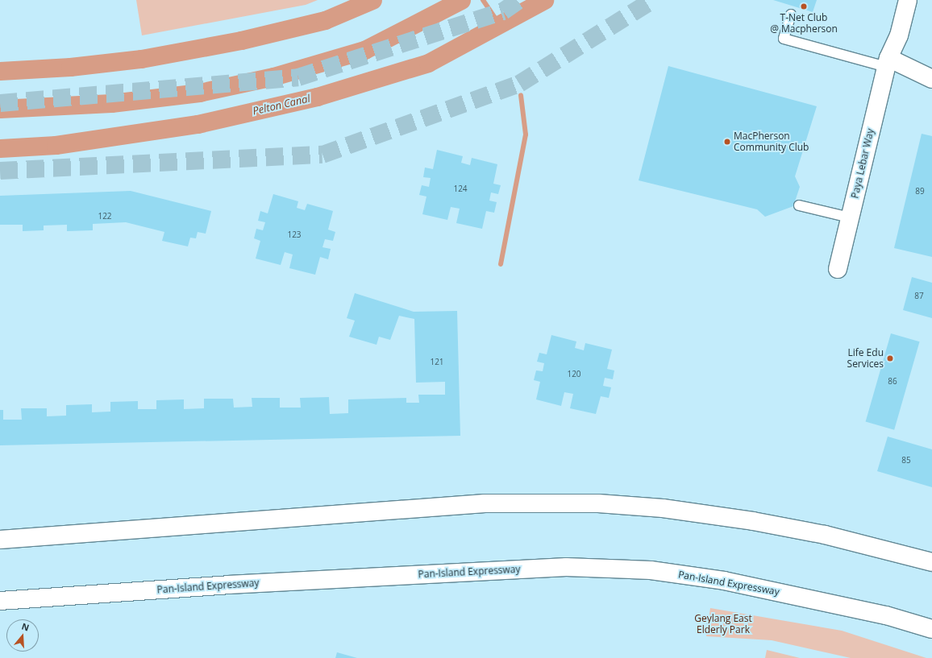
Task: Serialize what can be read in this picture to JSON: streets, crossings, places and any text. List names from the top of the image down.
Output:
{
  "streets": {
    "main road": ["Paya Lebar Way", "Pan-Island Expressway"]
  },
  "water": ["Pelton Canal"],
  "parks": ["Geylang East Elderly Park"],
  "places": ["T-Net Club @ Macpherson", "MacPherson Community Club", "Life Edu Services"],
  "house_numbers": [
    "124",
    "89",
    "122",
    "123",
    "87",
    "121",
    "120",
    "86",
    "85"
  ],
  "north": "top"
}
